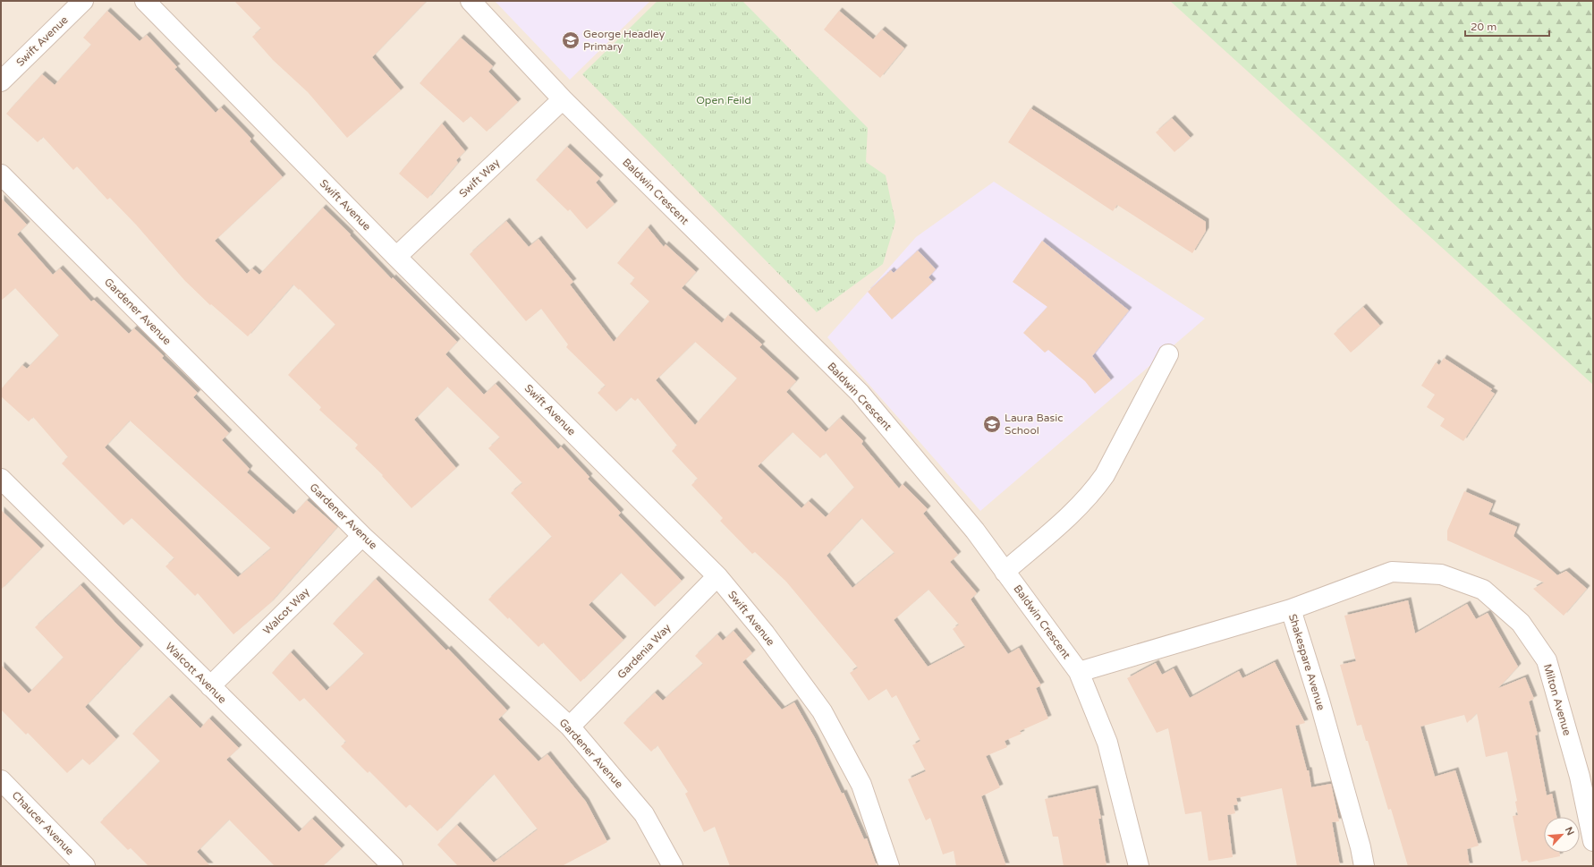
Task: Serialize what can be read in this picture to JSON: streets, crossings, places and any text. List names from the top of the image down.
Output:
{
  "streets": {
    "street": [
      "Swift Avenue",
      "Swift Way",
      "Baldwin Crescent",
      "Gardener Avenue",
      "Walcot Way",
      "Gardenia Way",
      "Shakespare Avenue",
      "Walcott Avenue",
      "Milton Avenue",
      "Chaucer Avenue"
    ]
  },
  "crossings": [
    ["Swift Avenue", "Swift Way"],
    ["Swift Avenue", "Gardenia Way"],
    ["Swift Way", "Baldwin Crescent"],
    ["Baldwin Crescent", "Shakespare Avenue"],
    ["Gardener Avenue", "Walcot Way"],
    ["Gardener Avenue", "Gardenia Way"],
    ["Walcot Way", "Walcott Avenue"],
    ["Shakespare Avenue", "Milton Avenue"]
  ],
  "parks": ["Open Feild"],
  "places": {
    "school or university": ["George Headley Primary", "Laura Basic School"]
  },
  "scale_bar": "20 m",
  "north": "top right"
}
